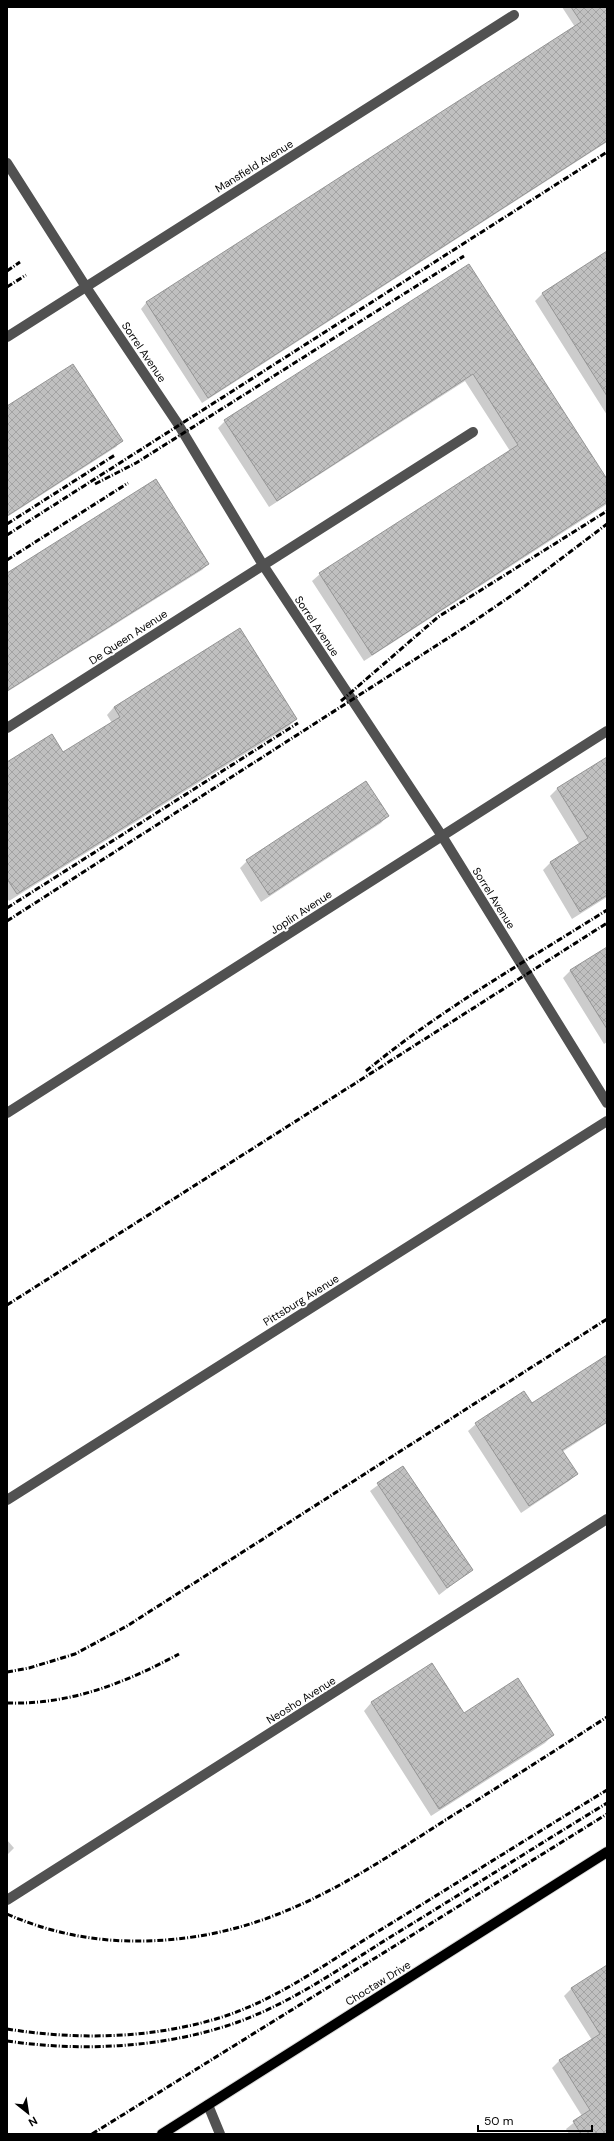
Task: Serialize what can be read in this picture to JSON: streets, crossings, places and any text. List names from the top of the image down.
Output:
{
  "streets": {
    "main road": ["Choctaw Drive"],
    "street": [
      "Mansfield Avenue",
      "Sorrel Avenue",
      "De Queen Avenue",
      "Joplin Avenue",
      "Pittsburg Avenue",
      "Neosho Avenue"
    ]
  },
  "crossings": [
    ["Mansfield Avenue", "Sorrel Avenue"],
    ["Sorrel Avenue", "De Queen Avenue"],
    ["Sorrel Avenue", "Joplin Avenue"]
  ],
  "scale_bar": "50 m",
  "north": "bottom right"
}
